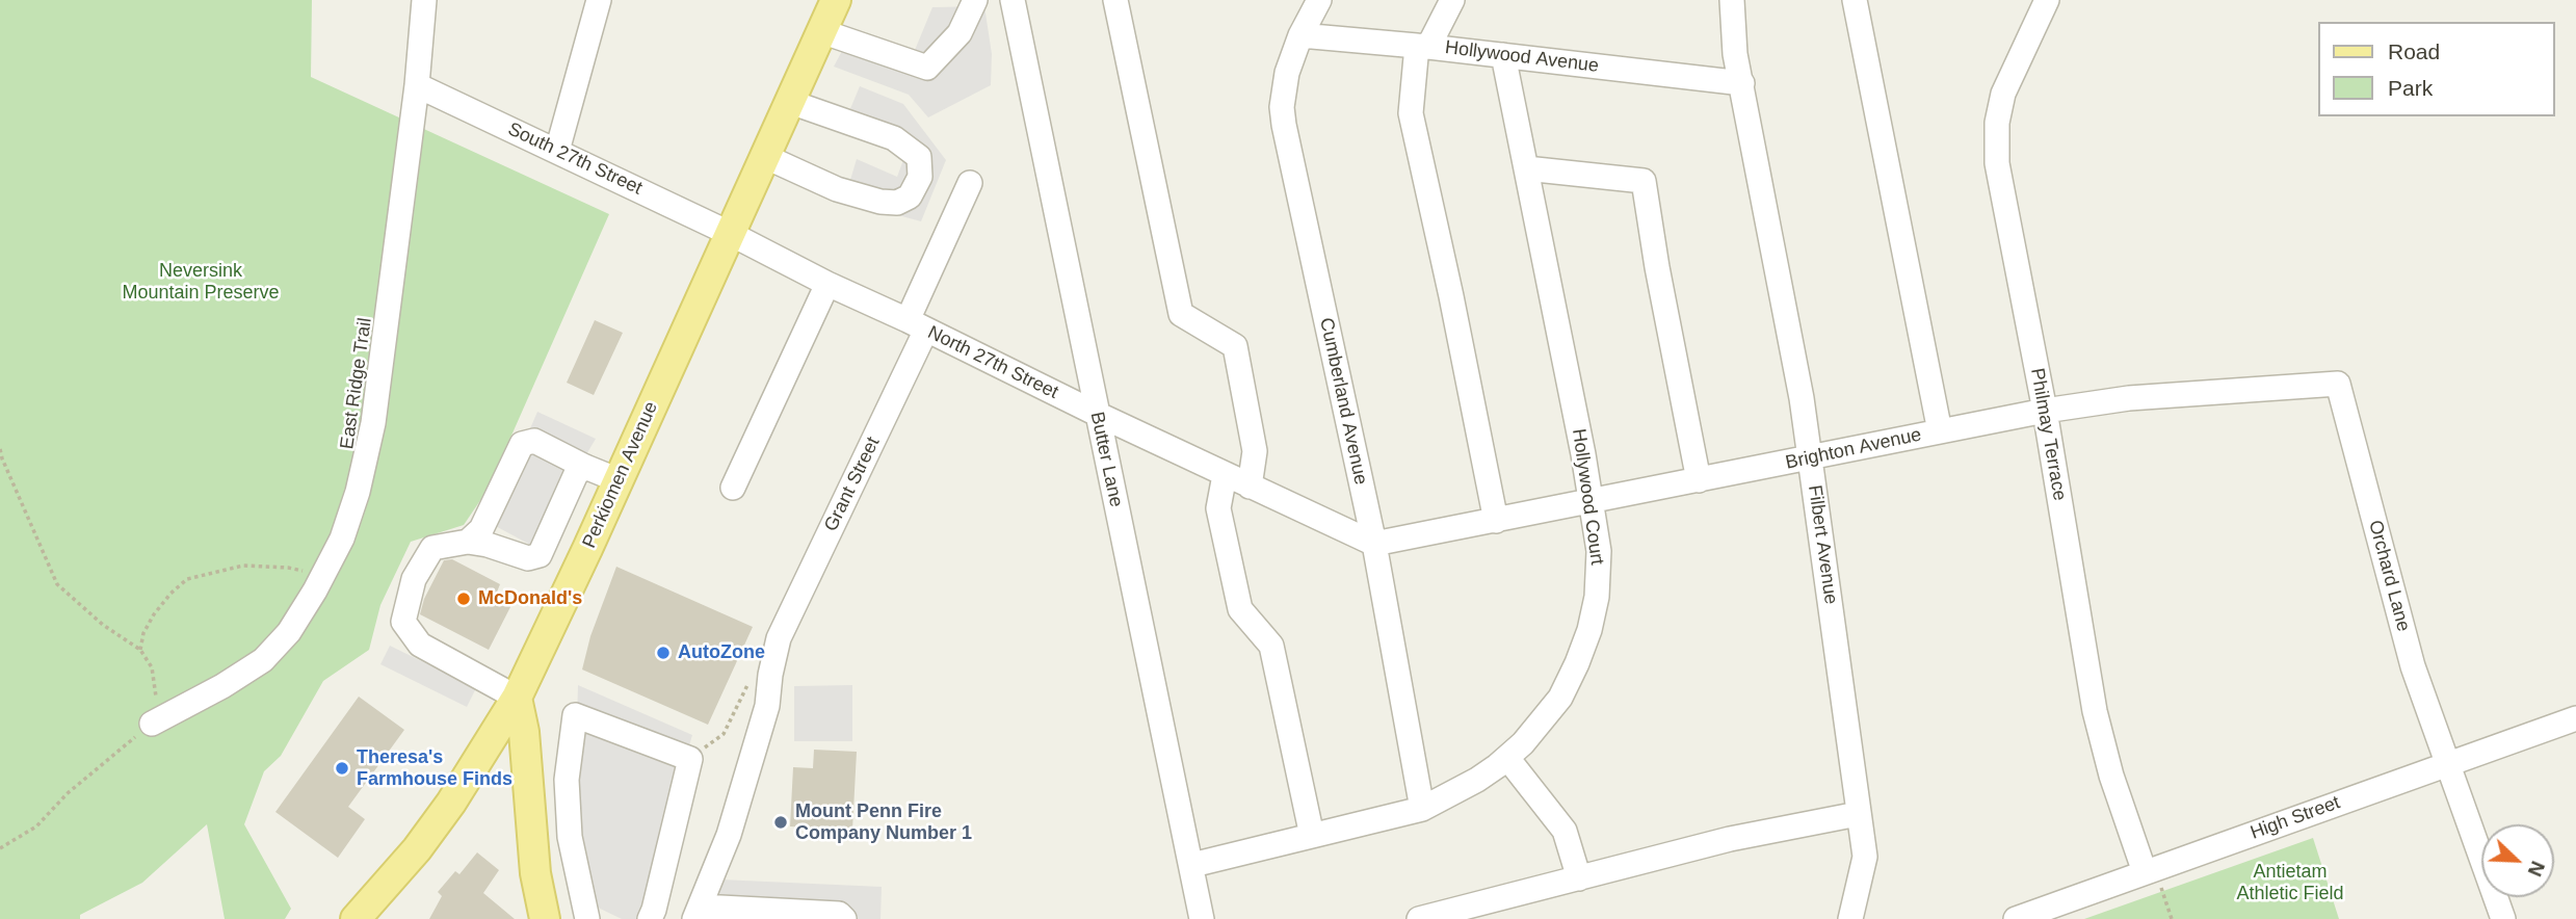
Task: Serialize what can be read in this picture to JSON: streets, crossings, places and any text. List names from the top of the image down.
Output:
{
  "streets": {
    "main road": ["Perkiomen Avenue"],
    "street": [
      "Hollywood Avenue",
      "South 27th Street",
      "North 27th Street",
      "Cumberland Avenue",
      "Philmay Terrace",
      "Brighton Avenue",
      "Butter Lane",
      "Grant Street",
      "Hollywood Court",
      "Filbert Avenue",
      "Orchard Lane",
      "High Street"
    ]
  },
  "crossings": [
    ["Hollywood Avenue", "Cumberland Avenue"],
    ["Hollywood Avenue", "Hollywood Court"],
    ["Hollywood Avenue", "Filbert Avenue"],
    ["South 27th Street", "North 27th Street"],
    ["South 27th Street", "Perkiomen Avenue"],
    ["North 27th Street", "Cumberland Avenue"],
    ["North 27th Street", "Brighton Avenue"],
    ["North 27th Street", "Butter Lane"],
    ["North 27th Street", "Perkiomen Avenue"],
    ["North 27th Street", "Grant Street"],
    ["Cumberland Avenue", "Brighton Avenue"],
    ["Cumberland Avenue", "Hollywood Court"],
    ["Philmay Terrace", "Brighton Avenue"],
    ["Philmay Terrace", "High Street"],
    ["Brighton Avenue", "Hollywood Court"],
    ["Brighton Avenue", "Filbert Avenue"],
    ["Brighton Avenue", "Orchard Lane"],
    ["Butter Lane", "Hollywood Court"],
    ["Orchard Lane", "High Street"]
  ],
  "parks": ["Neversink Mountain Preserve", "Antietam Athletic Field"],
  "places": [
    "McDonald's",
    "AutoZone",
    "Theresa's Farmhouse Finds",
    "Mount Penn Fire Company Number 1"
  ],
  "legend": ["Road", "Park"],
  "north": "bottom right"
}
